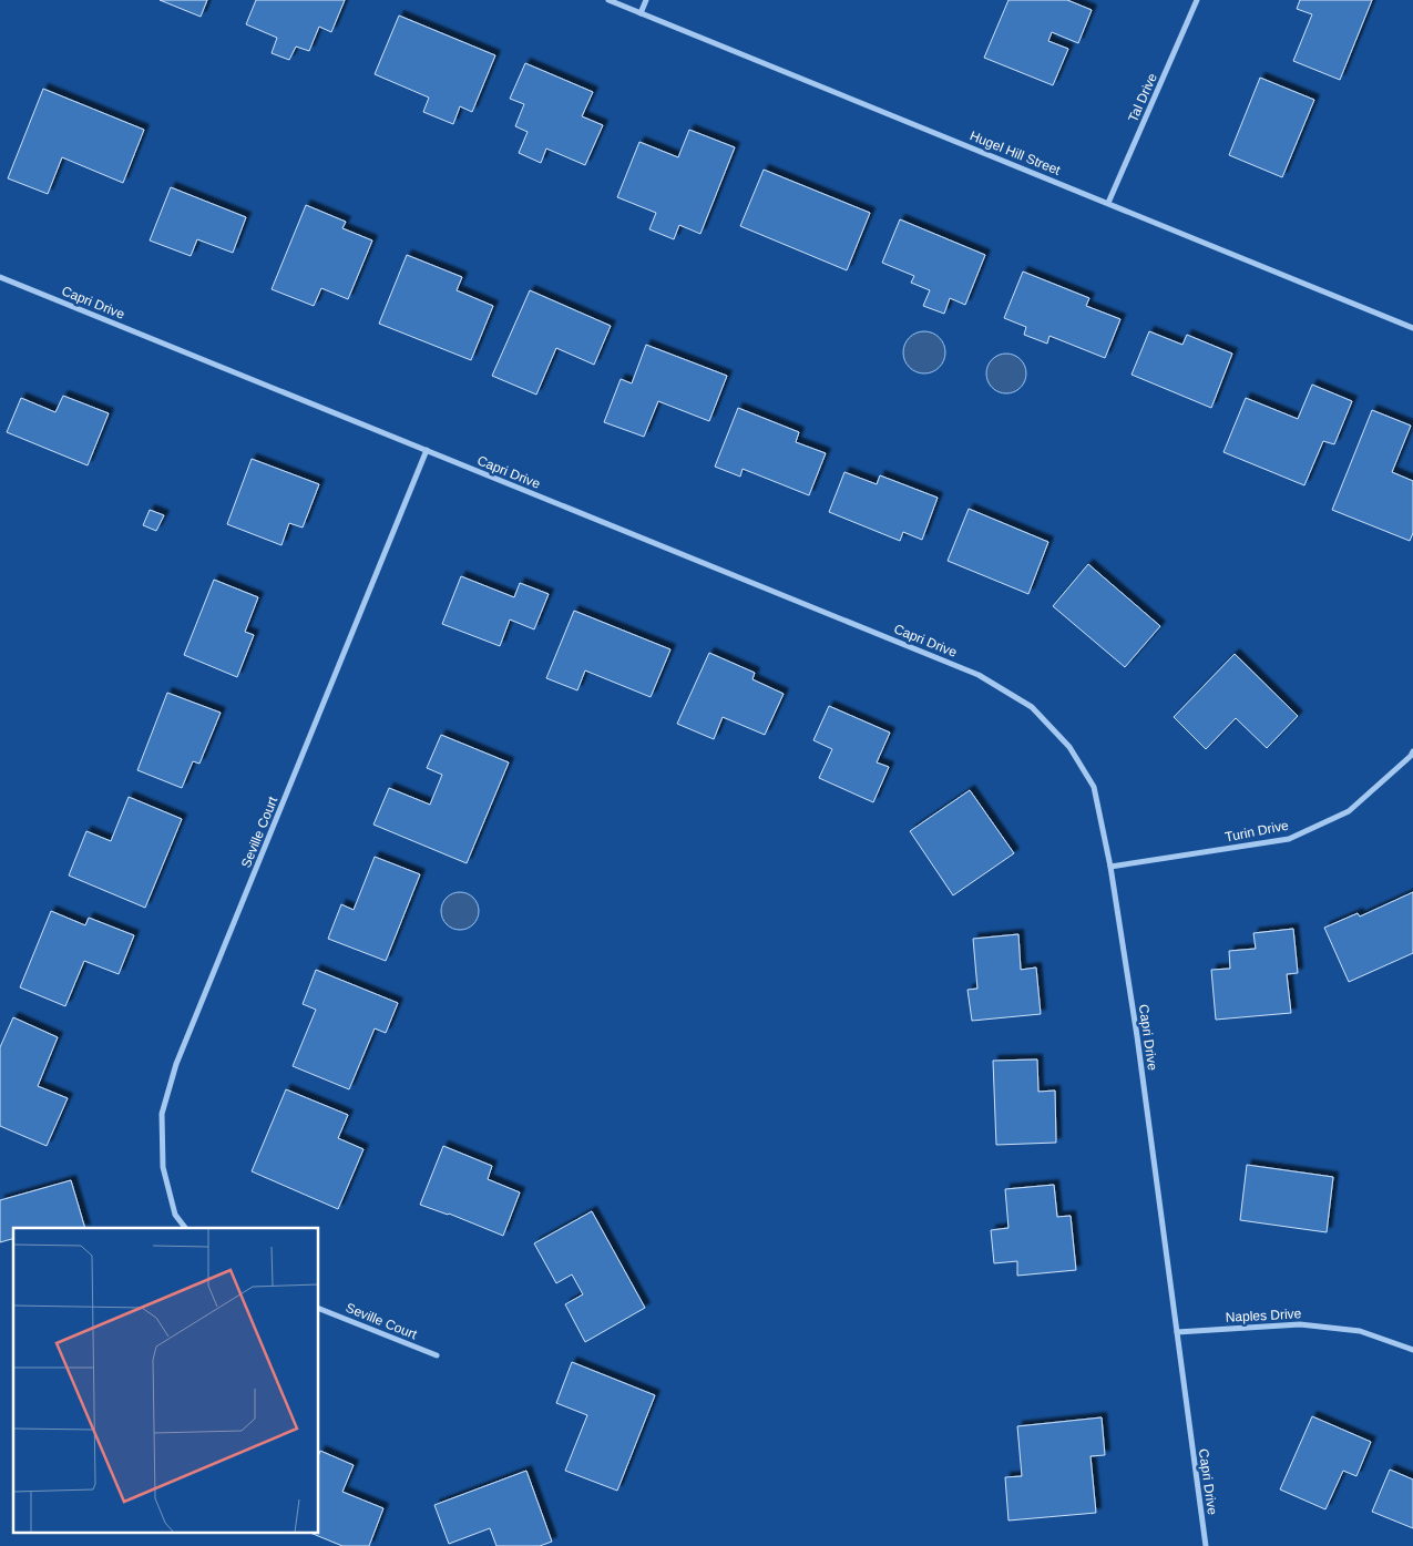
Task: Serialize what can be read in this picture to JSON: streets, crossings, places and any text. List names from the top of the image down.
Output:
{
  "streets": {
    "street": [
      "Tal Drive",
      "Hugel Hill Street",
      "Capri Drive",
      "Turin Drive",
      "Seville Court",
      "Naples Drive"
    ]
  },
  "crossings": [
    ["Tal Drive", "Hugel Hill Street"],
    ["Capri Drive", "Turin Drive"],
    ["Capri Drive", "Seville Court"],
    ["Capri Drive", "Naples Drive"]
  ]
}
